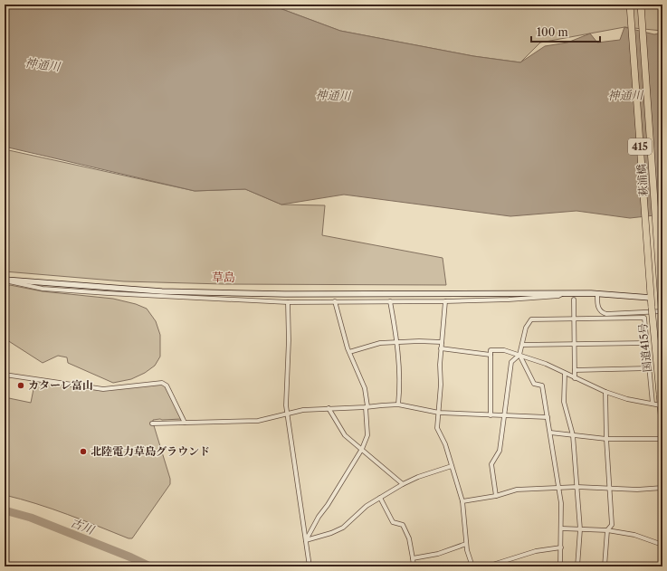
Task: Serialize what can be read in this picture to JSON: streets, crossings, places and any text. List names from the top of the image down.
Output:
{
  "streets": {
    "highway": ["415", "萩浦橋", "国道415号"]
  },
  "crossings": [
    ["萩浦橋", "国道415号"]
  ],
  "districts": ["草島"],
  "water": ["神通川", "古川"],
  "places": ["カターレ富山", "北陸電力草島グラウンド"],
  "scale_bar": "100 m"
}
